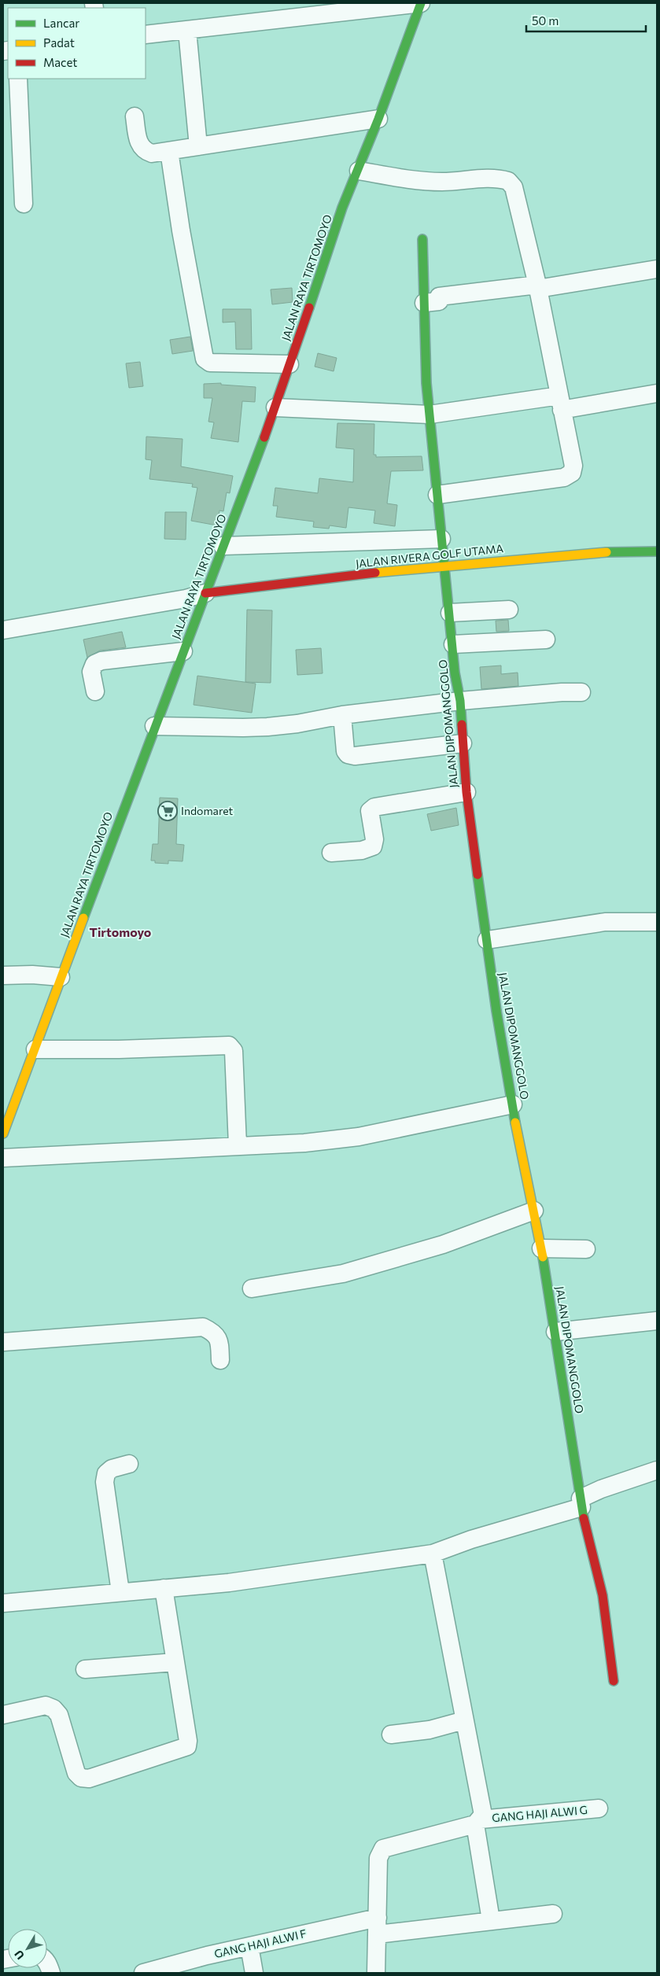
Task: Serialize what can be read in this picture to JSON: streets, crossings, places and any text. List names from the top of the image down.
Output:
{
  "streets": {
    "street": [
      "JALAN RAYA TIRTOMOYO",
      "JALAN RIVERA GOLF UTAMA",
      "JALAN DIPOMANGGOLO",
      "GANG HAJI ALWI G",
      "GANG HAJI ALWI F"
    ]
  },
  "crossings": [
    ["JALAN RAYA TIRTOMOYO", "JALAN RIVERA GOLF UTAMA"],
    ["JALAN RIVERA GOLF UTAMA", "JALAN DIPOMANGGOLO"],
    ["GANG HAJI ALWI G", "GANG HAJI ALWI F"]
  ],
  "districts": ["Tirtomoyo"],
  "places": {
    "supermarket": ["Indomaret"]
  },
  "legend": ["Lancar", "Padat", "Macet"],
  "scale_bar": "50 m",
  "north": "bottom left"
}
